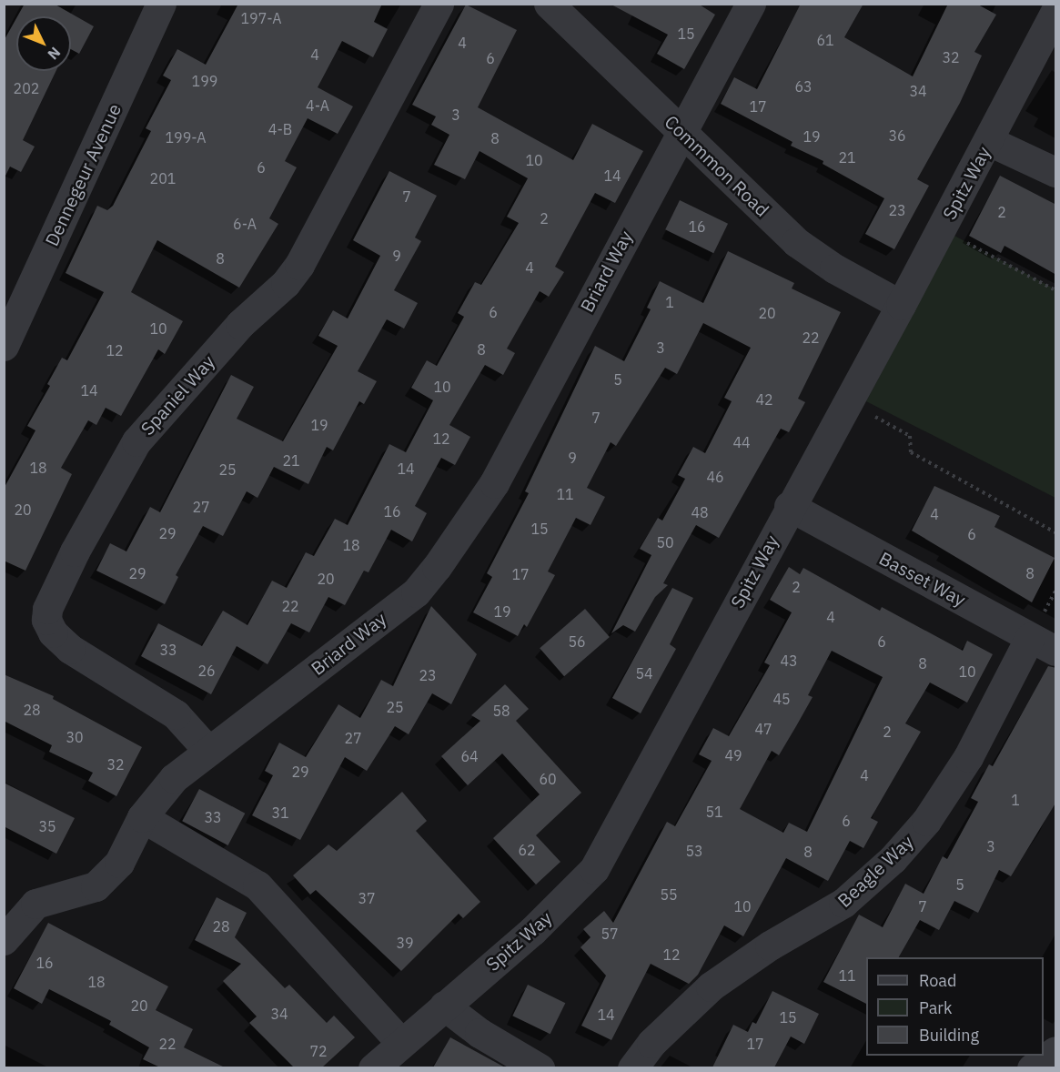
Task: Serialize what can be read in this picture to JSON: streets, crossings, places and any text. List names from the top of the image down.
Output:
{
  "streets": {
    "street": [
      "Commmon Road",
      "Dennegeur Avenue",
      "Spitz Way",
      "Briard Way",
      "Spaniel Way",
      "Basset Way",
      "Beagle Way"
    ]
  },
  "crossings": [
    ["Commmon Road", "Spitz Way"],
    ["Commmon Road", "Briard Way"],
    ["Spitz Way", "Basset Way"],
    ["Briard Way", "Spaniel Way"],
    ["Basset Way", "Beagle Way"]
  ],
  "house_numbers": [
    "197-A",
    "15",
    "61",
    "4",
    "4",
    "32",
    "6",
    "199",
    "63",
    "202",
    "34",
    "4-A",
    "17",
    "3",
    "4-B",
    "36",
    "19",
    "199-A",
    "8",
    "21",
    "10",
    "6",
    "14",
    "201",
    "7",
    "23",
    "2",
    "2",
    "6-A",
    "16",
    "9",
    "8",
    "4",
    "1",
    "6",
    "20",
    "10",
    "22",
    "3",
    "8",
    "12",
    "5",
    "10",
    "14",
    "42",
    "7",
    "19",
    "12",
    "44",
    "9",
    "21",
    "18",
    "14",
    "25",
    "46",
    "11",
    "27",
    "20",
    "16",
    "48",
    "4",
    "15",
    "29",
    "6",
    "50",
    "18",
    "29",
    "8",
    "17",
    "20",
    "2",
    "22",
    "19",
    "4",
    "56",
    "6",
    "33",
    "43",
    "8",
    "26",
    "10",
    "54",
    "23",
    "45",
    "25",
    "28",
    "58",
    "47",
    "2",
    "30",
    "27",
    "49",
    "64",
    "32",
    "29",
    "4",
    "60",
    "1",
    "51",
    "31",
    "33",
    "6",
    "35",
    "3",
    "62",
    "53",
    "8",
    "5",
    "55",
    "37",
    "10",
    "7",
    "28",
    "57",
    "39",
    "12",
    "16",
    "11",
    "18",
    "20",
    "34",
    "14",
    "15",
    "22",
    "17",
    "72"
  ],
  "legend": ["Road", "Park", "Building"],
  "north": "bottom right"
}
